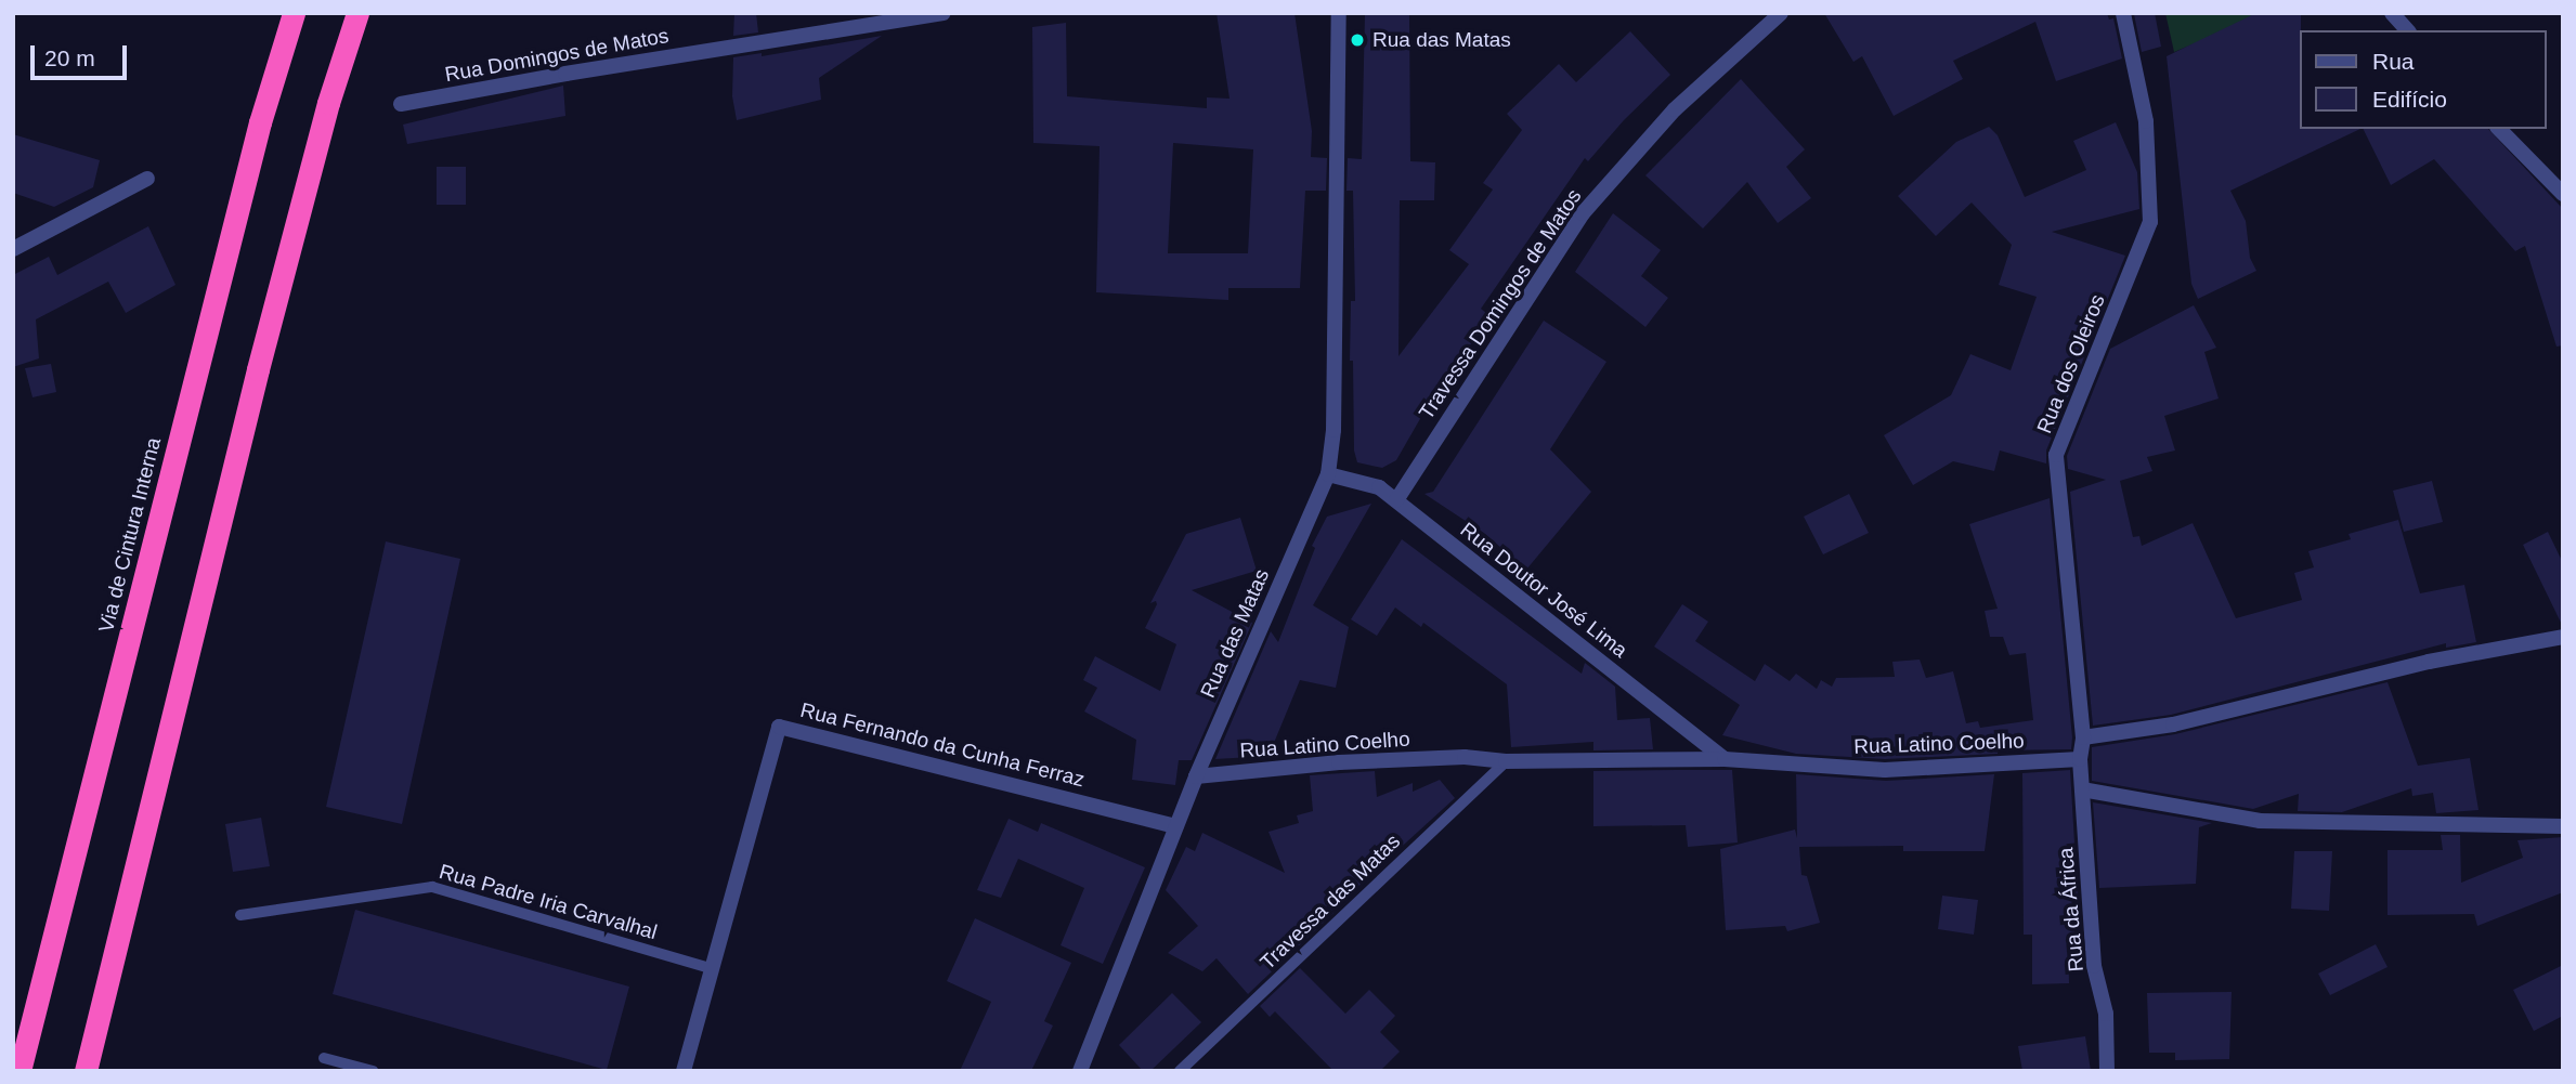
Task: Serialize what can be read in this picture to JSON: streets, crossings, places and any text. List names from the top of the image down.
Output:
{
  "streets": {
    "highway": ["Via de Cintura Interna"],
    "street": [
      "Rua Domingos de Matos",
      "Travessa Domingos de Matos",
      "Rua dos Oleiros",
      "Rua Doutor José Lima",
      "Rua das Matas",
      "Rua Latino Coelho",
      "Rua Fernando da Cunha Ferraz",
      "Rua da África"
    ],
    "lane": ["Rua Padre Iria Carvalhal", "Travessa das Matas"]
  },
  "crossings": [
    ["Travessa Domingos de Matos", "Rua Doutor José Lima"],
    ["Rua Doutor José Lima", "Rua das Matas"],
    ["Rua Doutor José Lima", "Rua Latino Coelho"],
    ["Rua das Matas", "Rua Latino Coelho"],
    ["Rua das Matas", "Rua Fernando da Cunha Ferraz"],
    ["Rua Latino Coelho", "Travessa das Matas"],
    ["Rua Latino Coelho", "Rua da África"],
    ["Rua Fernando da Cunha Ferraz", "Rua Padre Iria Carvalhal"]
  ],
  "places": ["Rua das Matas"],
  "legend": ["Rua", "Edifício"],
  "scale_bar": "20 m"
}
